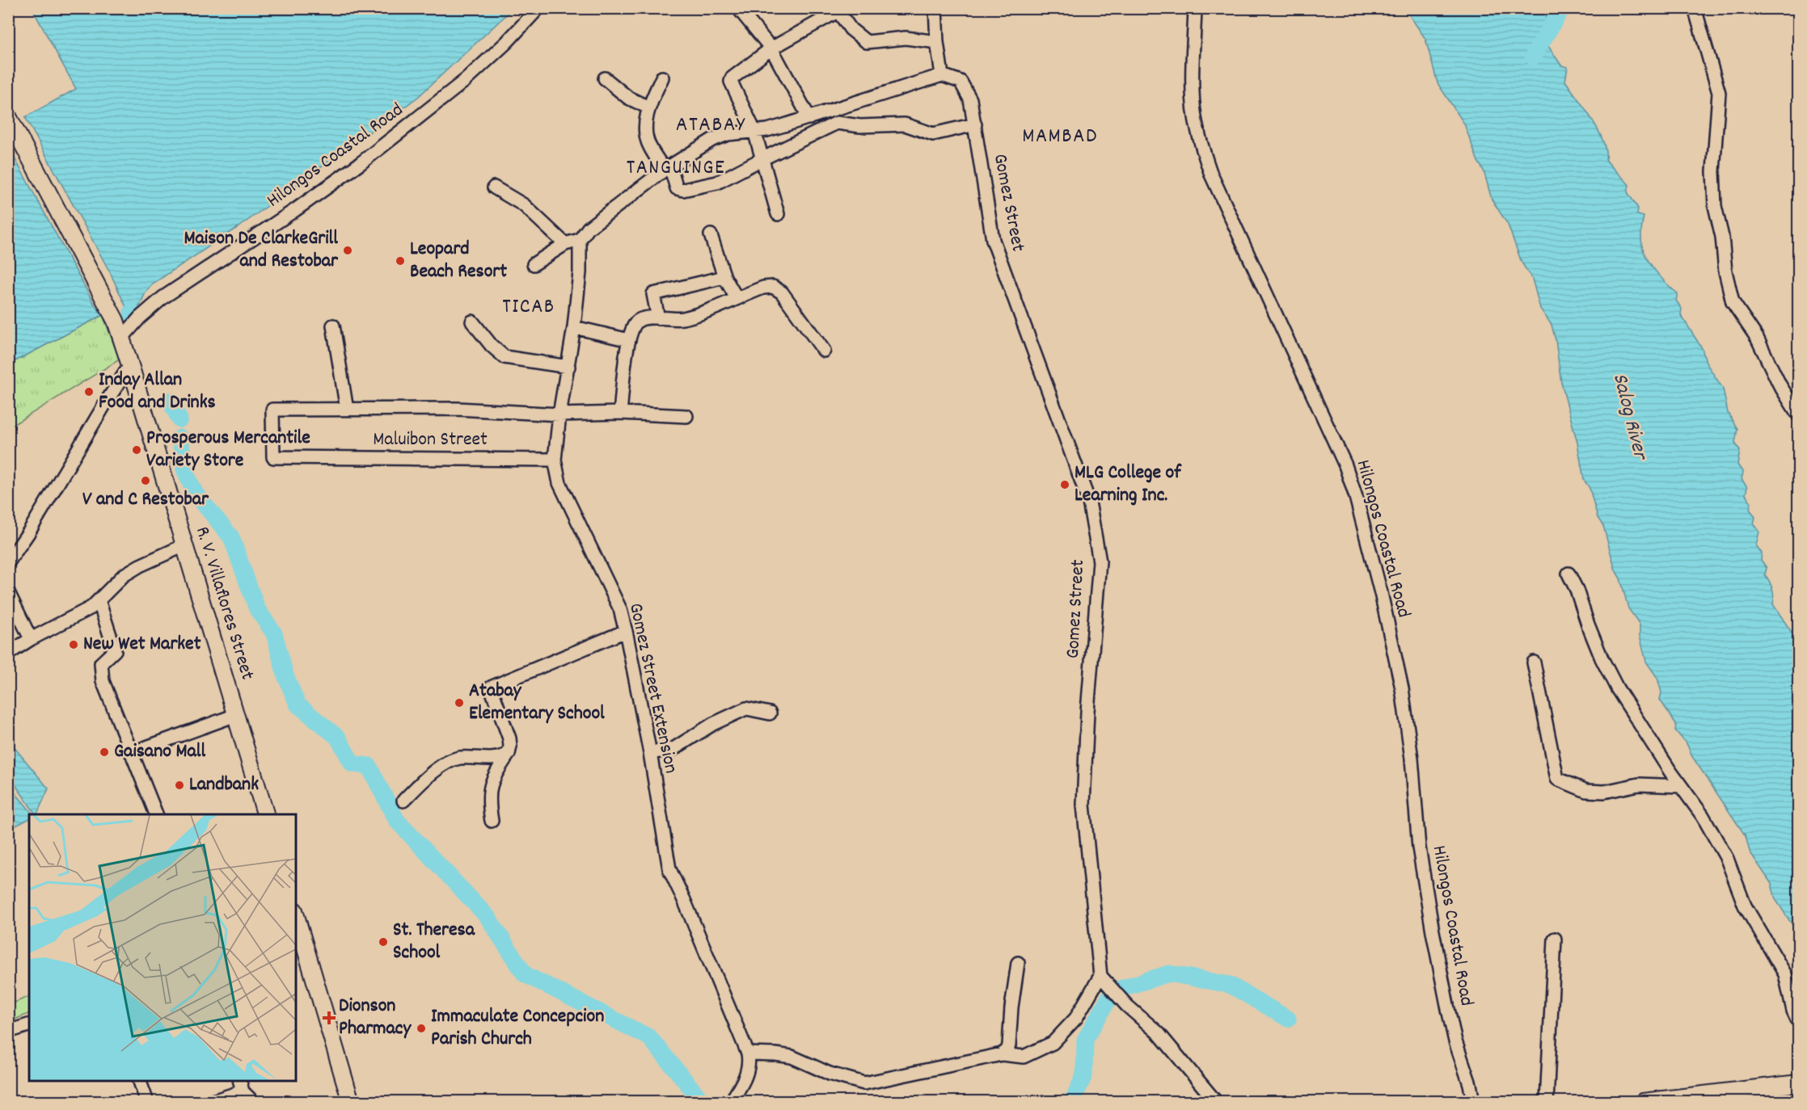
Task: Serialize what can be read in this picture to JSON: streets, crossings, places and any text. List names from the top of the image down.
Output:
{
  "streets": {
    "main road": ["R. V. Villaflores Street"],
    "street": [
      "Hilongos Coastal Road",
      "Gomez Street",
      "Maluibon Street",
      "Gomez Street Extension"
    ]
  },
  "crossings": [
    ["Hilongos Coastal Road", "R. V. Villaflores Street"],
    ["Maluibon Street", "Gomez Street Extension"]
  ],
  "districts": [
    "ATABAY",
    "MAMBAD",
    "TANGUINGE",
    "TICAB"
  ],
  "water": ["Salog River"],
  "places": {
    "other": [
      "Maison De ClarkeGrill and Restobar",
      "Leopard Beach Resort",
      "Inday Allan Food and Drinks",
      "Prosperous Mercantile Variety Store",
      "V and C Restobar",
      "MLG College of Learning Inc.",
      "New Wet Market",
      "Atabay Elementary School",
      "Gaisano Mall",
      "Landbank",
      "St. Theresa School",
      "Immaculate Concepcion Parish Church"
    ],
    "health": ["Dionson Pharmacy"]
  }
}
